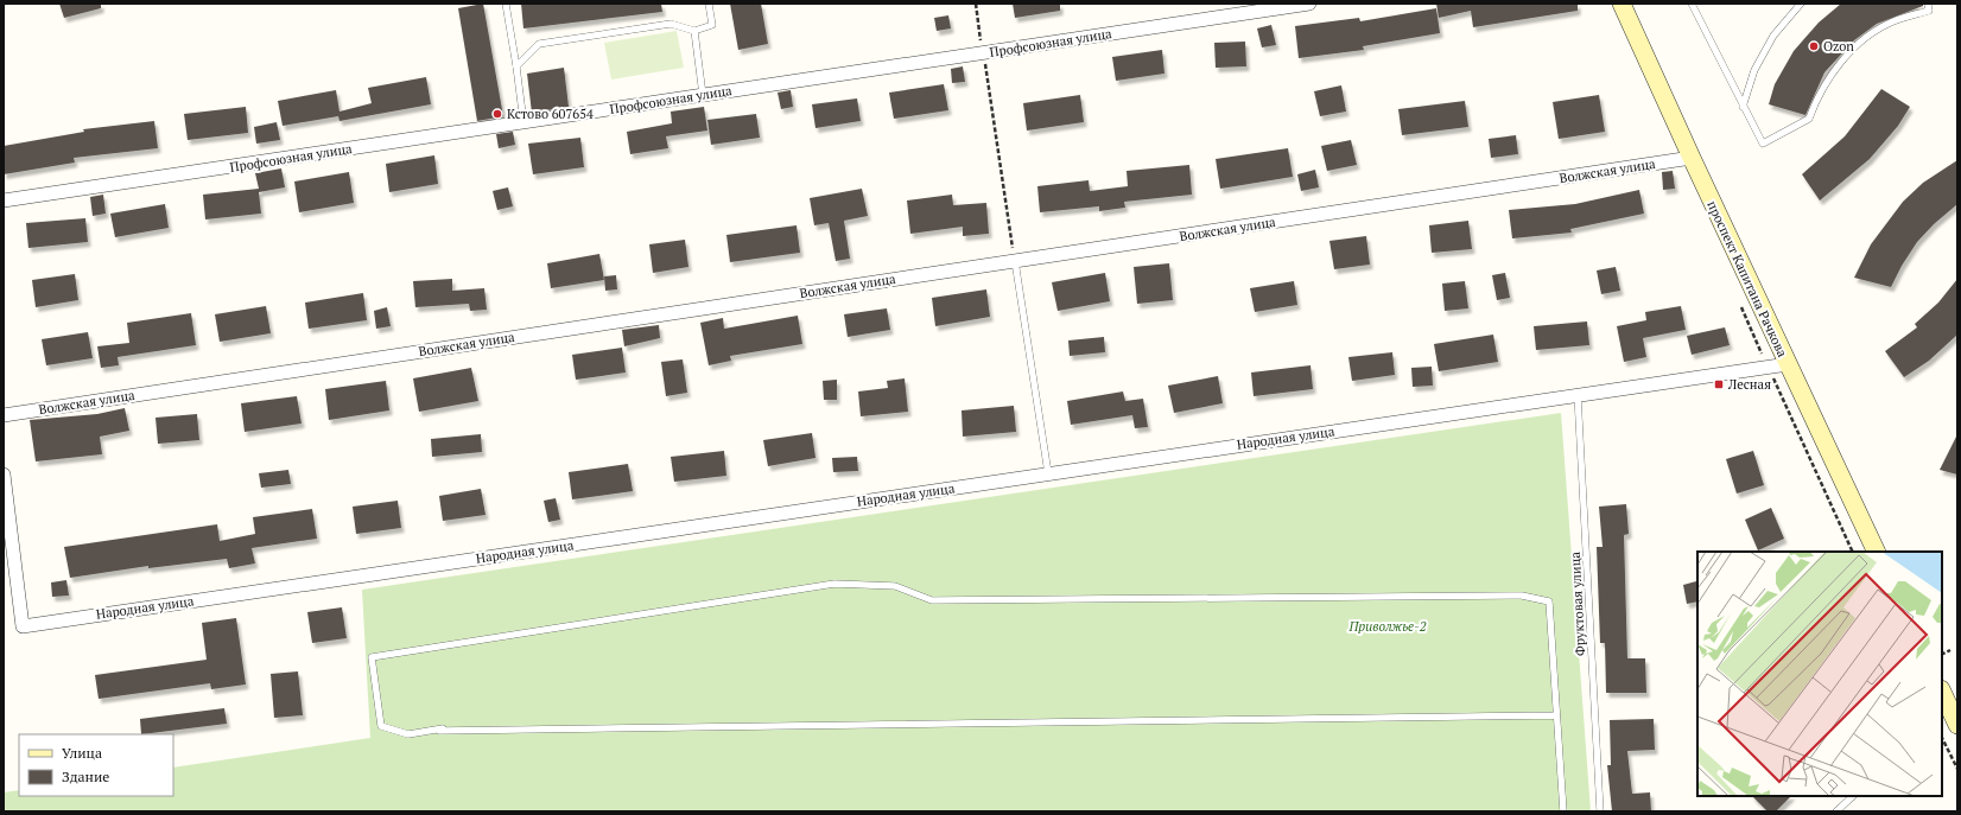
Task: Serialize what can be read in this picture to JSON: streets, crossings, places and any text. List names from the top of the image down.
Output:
{
  "streets": {
    "street": [
      "Профсоюзная улица",
      "Волжская улица",
      "проспект Капитана Рачкова",
      "Народная улица"
    ],
    "lane": ["Фруктовая улица"]
  },
  "crossings": [
    ["Волжская улица", "проспект Капитана Рачкова"],
    ["проспект Капитана Рачкова", "Народная улица"],
    ["Народная улица", "Фруктовая улица"]
  ],
  "parks": ["Приволжье-2"],
  "places": {
    "other": ["Ozon", "Кстово 607654"],
    "transit": ["Лесная"]
  },
  "legend": ["Улица", "Здание"]
}
